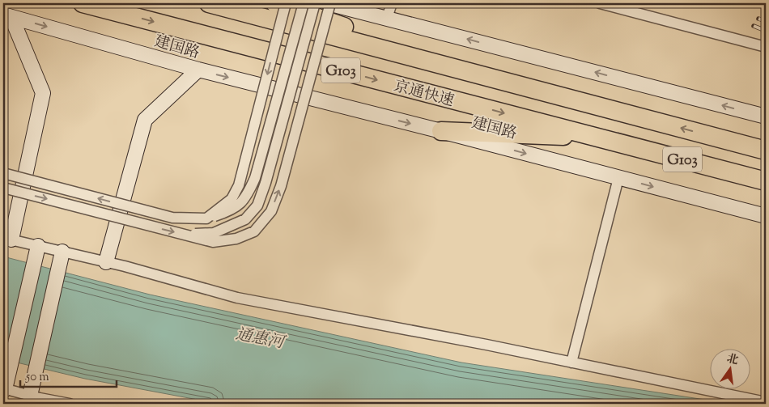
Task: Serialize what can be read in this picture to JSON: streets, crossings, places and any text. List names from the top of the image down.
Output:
{
  "streets": {
    "highway": ["G103", "京通快速"],
    "main road": ["建国路"]
  },
  "water": ["通惠河"],
  "scale_bar": "50 m",
  "north": "top"
}
